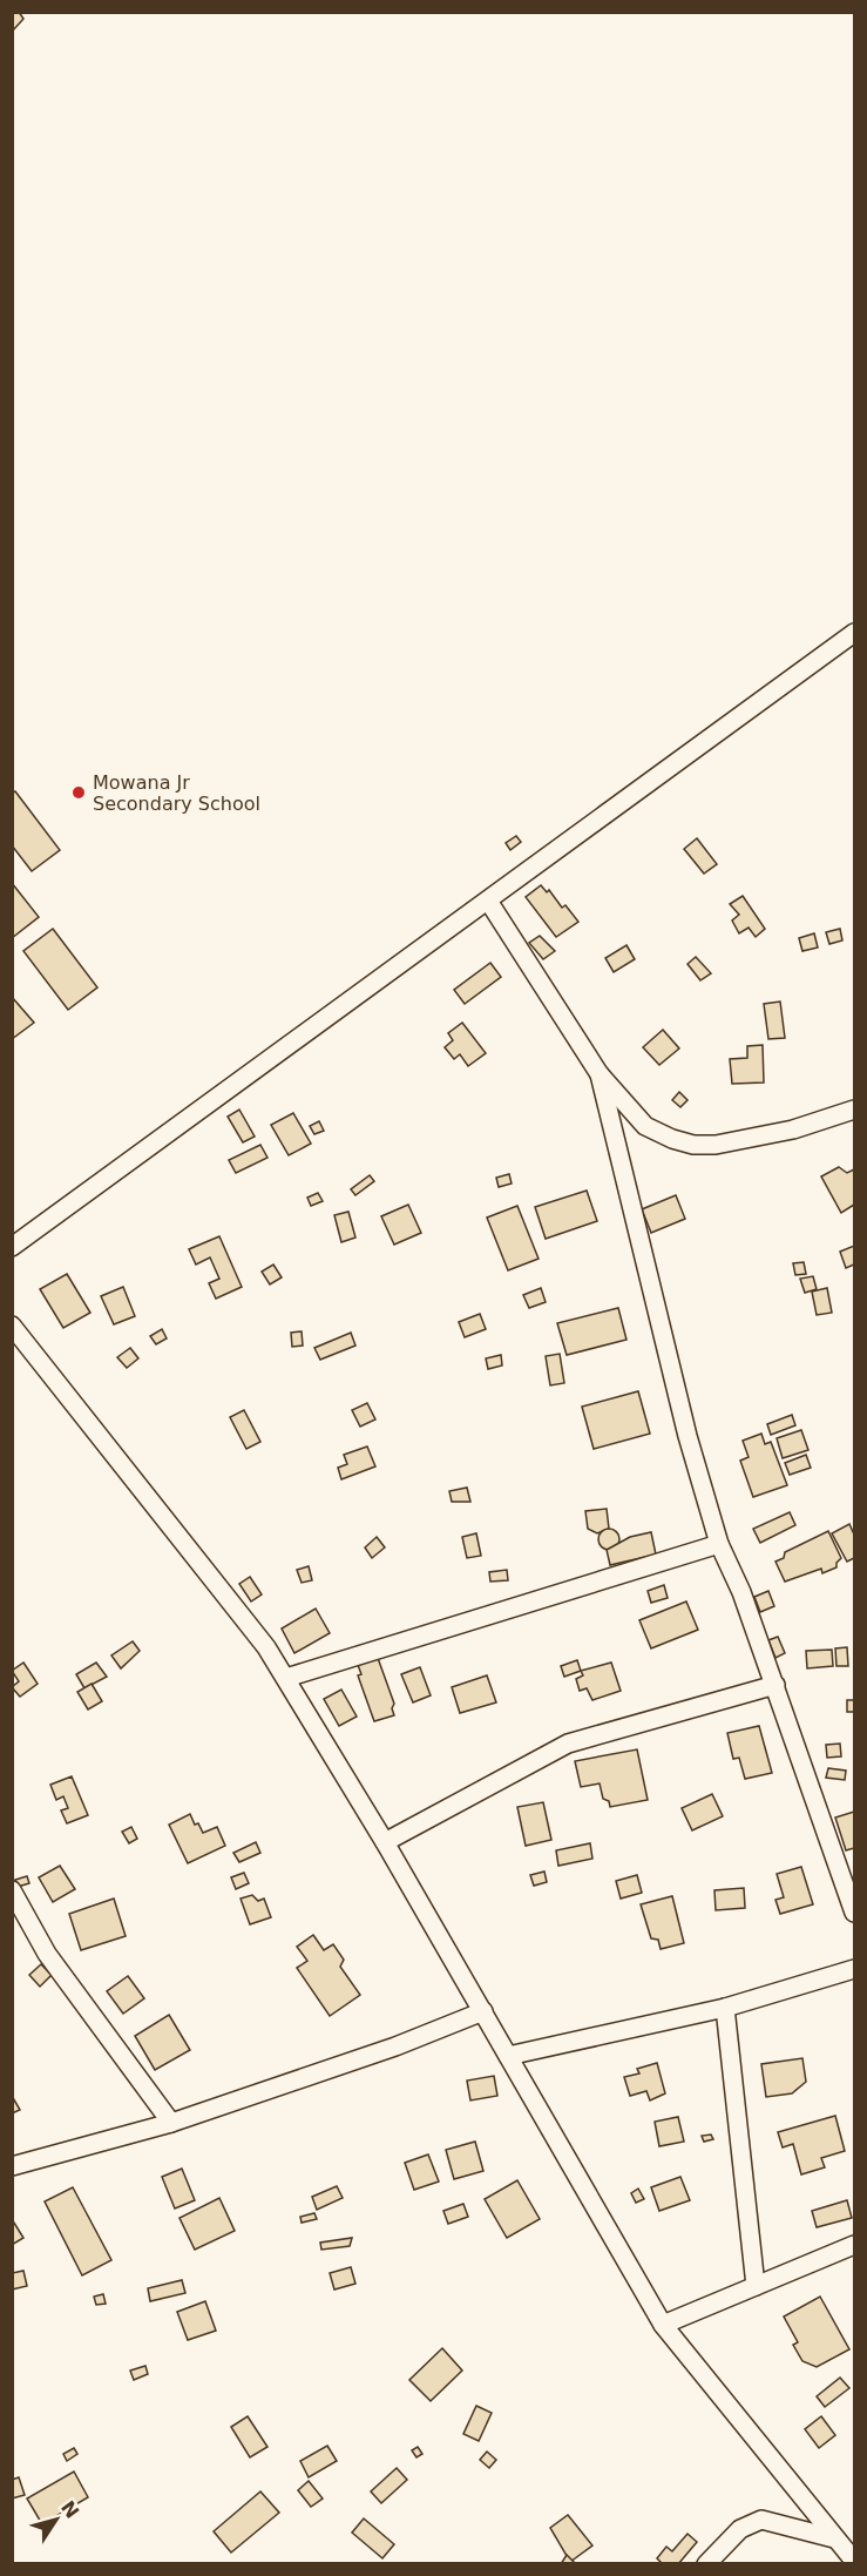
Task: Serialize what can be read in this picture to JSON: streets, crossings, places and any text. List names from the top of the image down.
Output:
{
  "places": ["Mowana Jr Secondary School"],
  "north": "top right"
}
